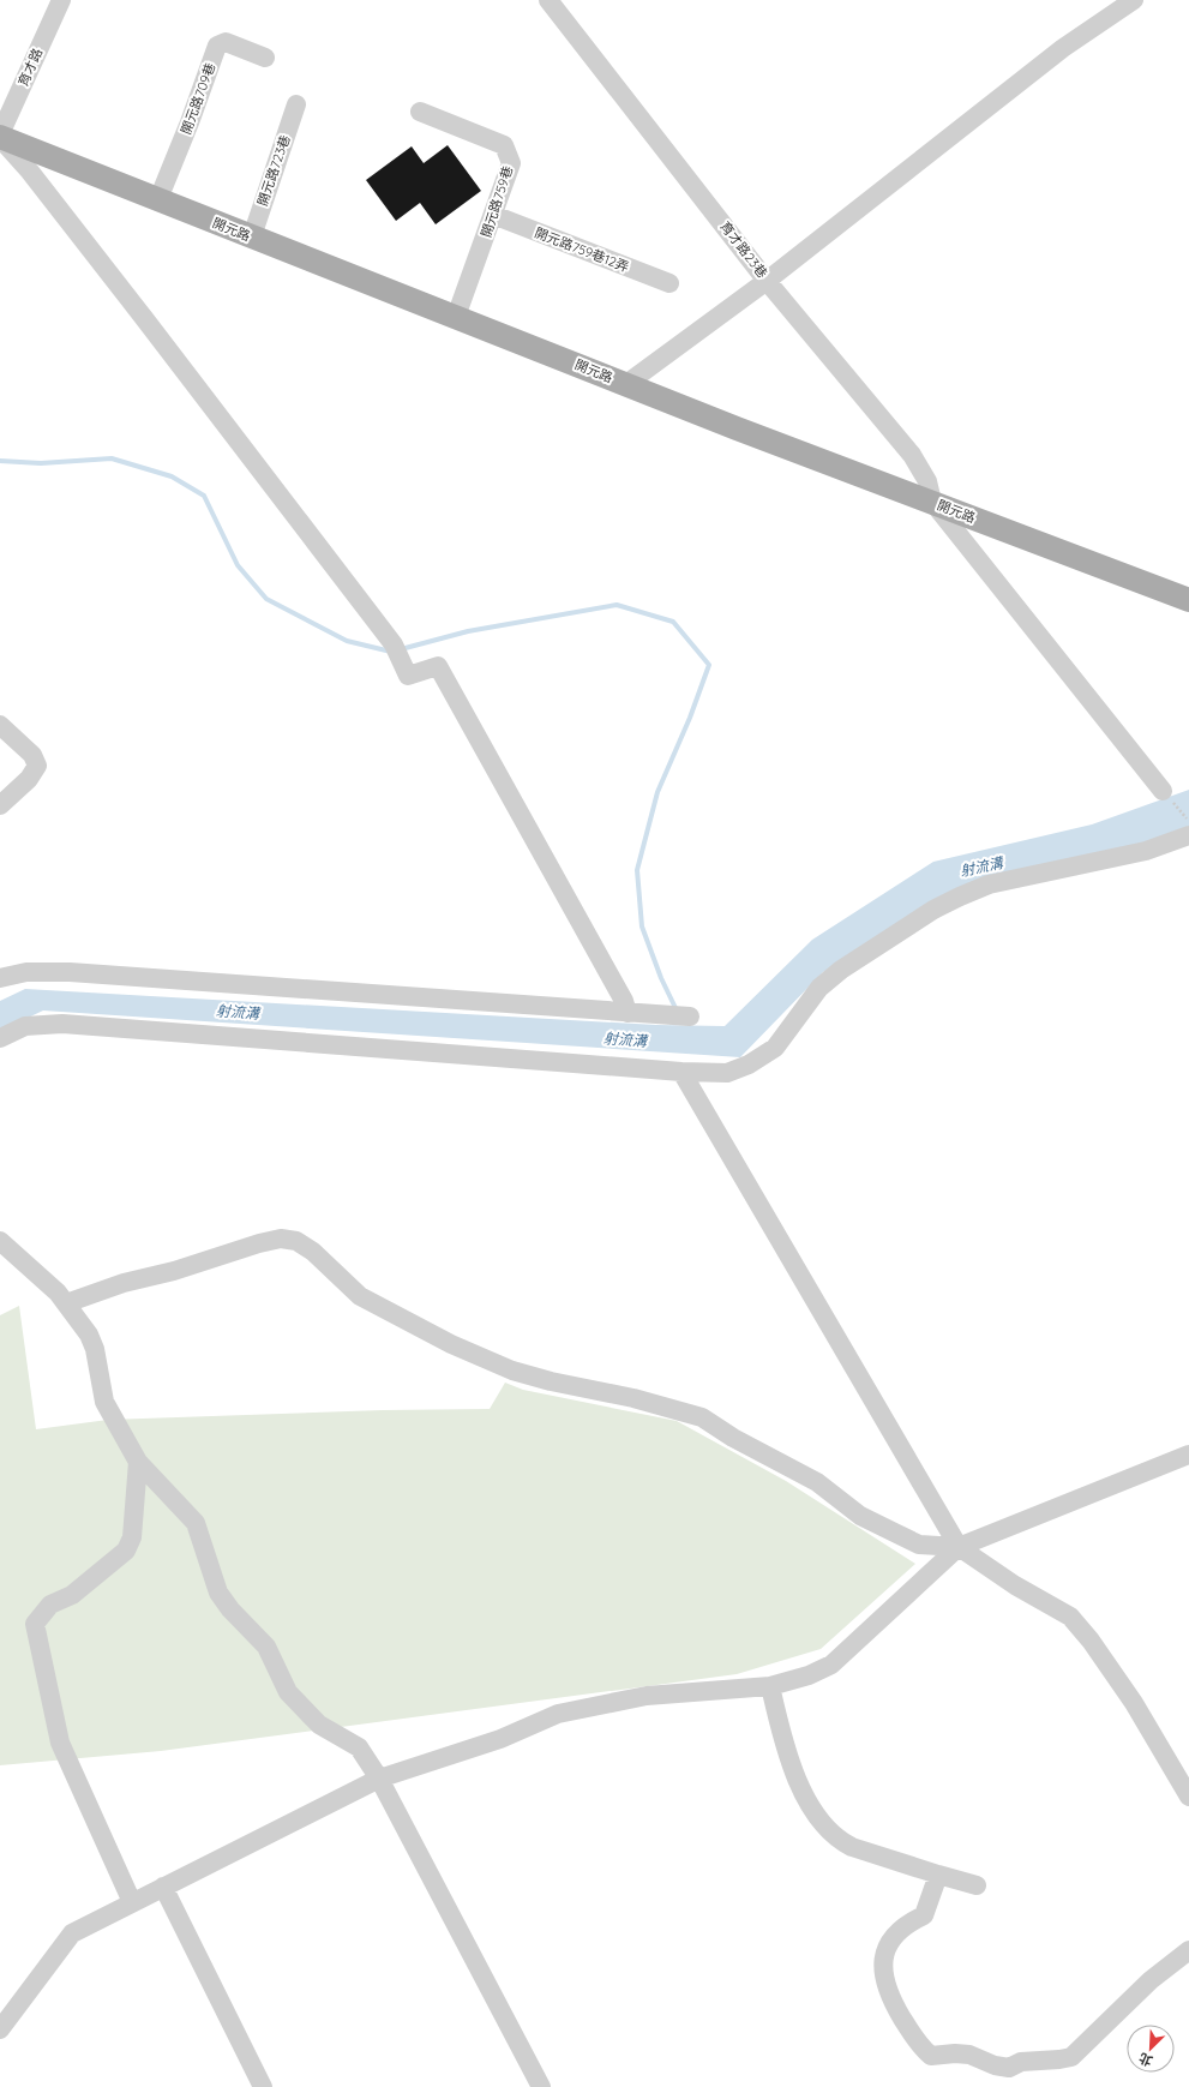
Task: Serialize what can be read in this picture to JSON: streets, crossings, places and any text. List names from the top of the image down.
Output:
{
  "streets": {
    "main road": ["開元路"],
    "street": [
      "育才路",
      "開元路709巷",
      "開元路723巷",
      "開元路759巷",
      "開元路759巷12弄",
      "育才路23巷"
    ]
  },
  "crossings": [
    ["育才路", "開元路"],
    ["開元路709巷", "開元路"],
    ["開元路723巷", "開元路"],
    ["開元路759巷", "開元路"],
    ["開元路759巷", "開元路759巷12弄"],
    ["開元路", "育才路23巷"]
  ],
  "water": ["射流溝"],
  "north": "bottom left"
}
